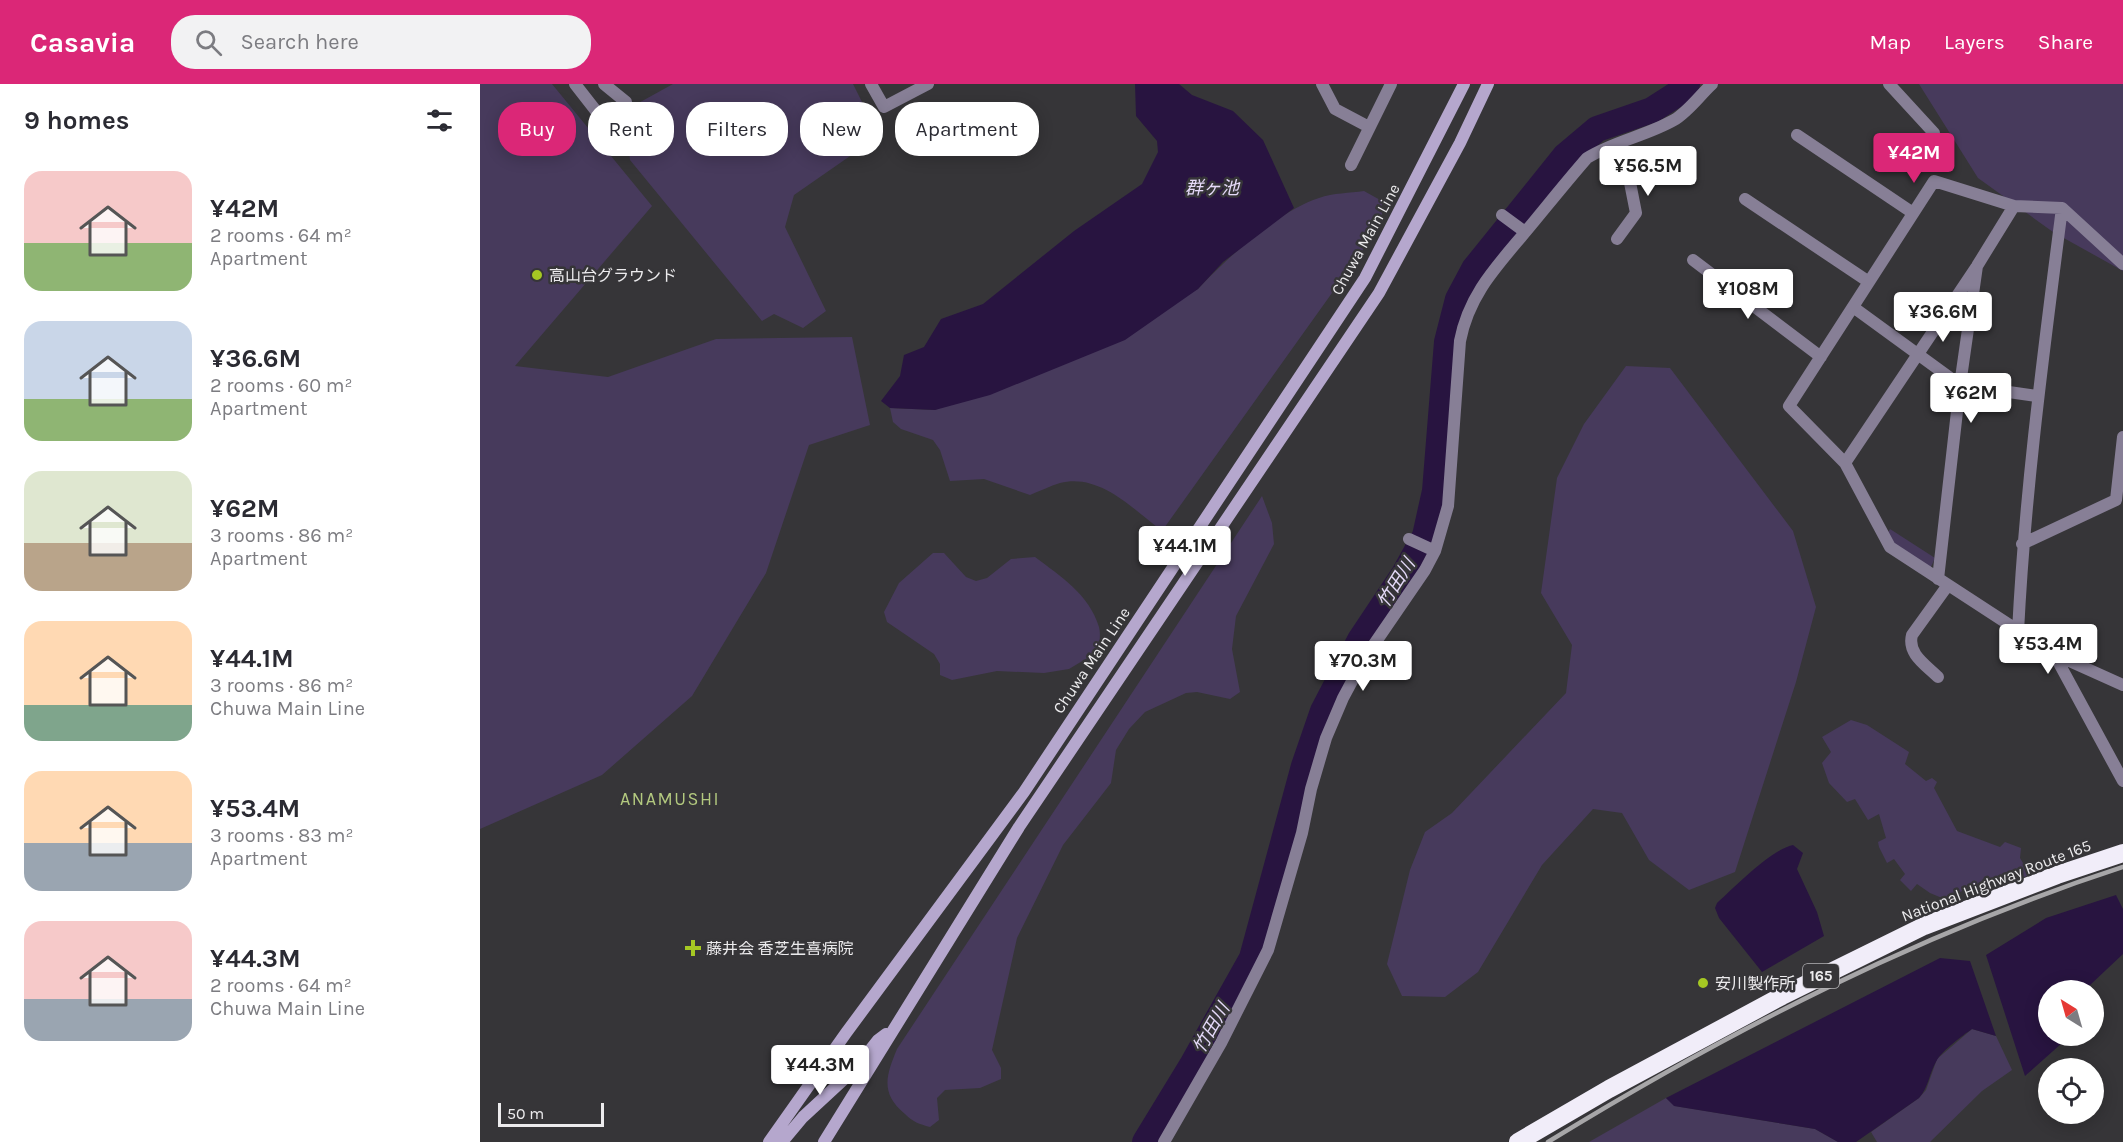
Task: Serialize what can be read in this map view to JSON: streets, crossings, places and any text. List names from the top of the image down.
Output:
{
  "streets": {
    "highway": ["National Highway Route 165", "165"],
    "main road": ["Chuwa Main Line"]
  },
  "districts": ["ANAMUSHI"],
  "water": ["群ヶ池", "竹田川"],
  "places": {
    "other": ["高山台グラウンド", "安川製作所"],
    "health": ["藤井会 香芝生喜病院"]
  },
  "scale_bar": "50 m",
  "north": "top left",
  "page": {
    "header": "Casavia",
    "search": "Search here",
    "nav": ["Map", "Layers", "Share"],
    "heading": "9 homes",
    "chip": [
      "Buy",
      "Rent",
      "Filters",
      "New",
      "Apartment"
    ],
    "price": [
      "¥42M",
      "¥56.5M",
      "¥108M",
      "¥36.6M",
      "¥62M",
      "¥44.1M",
      "¥53.4M",
      "¥70.3M",
      "¥44.3M"
    ],
    "list": [
      {
        "name": "¥42M",
        "note": "2 rooms · 64 m² · Apartment"
      },
      {
        "name": "¥36.6M",
        "note": "2 rooms · 60 m² · Apartment"
      },
      {
        "name": "¥62M",
        "note": "3 rooms · 86 m² · Apartment"
      },
      {
        "name": "¥44.1M",
        "note": "3 rooms · 86 m² · Chuwa Main Line"
      },
      {
        "name": "¥53.4M",
        "note": "3 rooms · 83 m² · Apartment"
      },
      {
        "name": "¥44.3M",
        "note": "2 rooms · 64 m² · Chuwa Main Line"
      }
    ],
    "scale": "50 m"
  }
}
